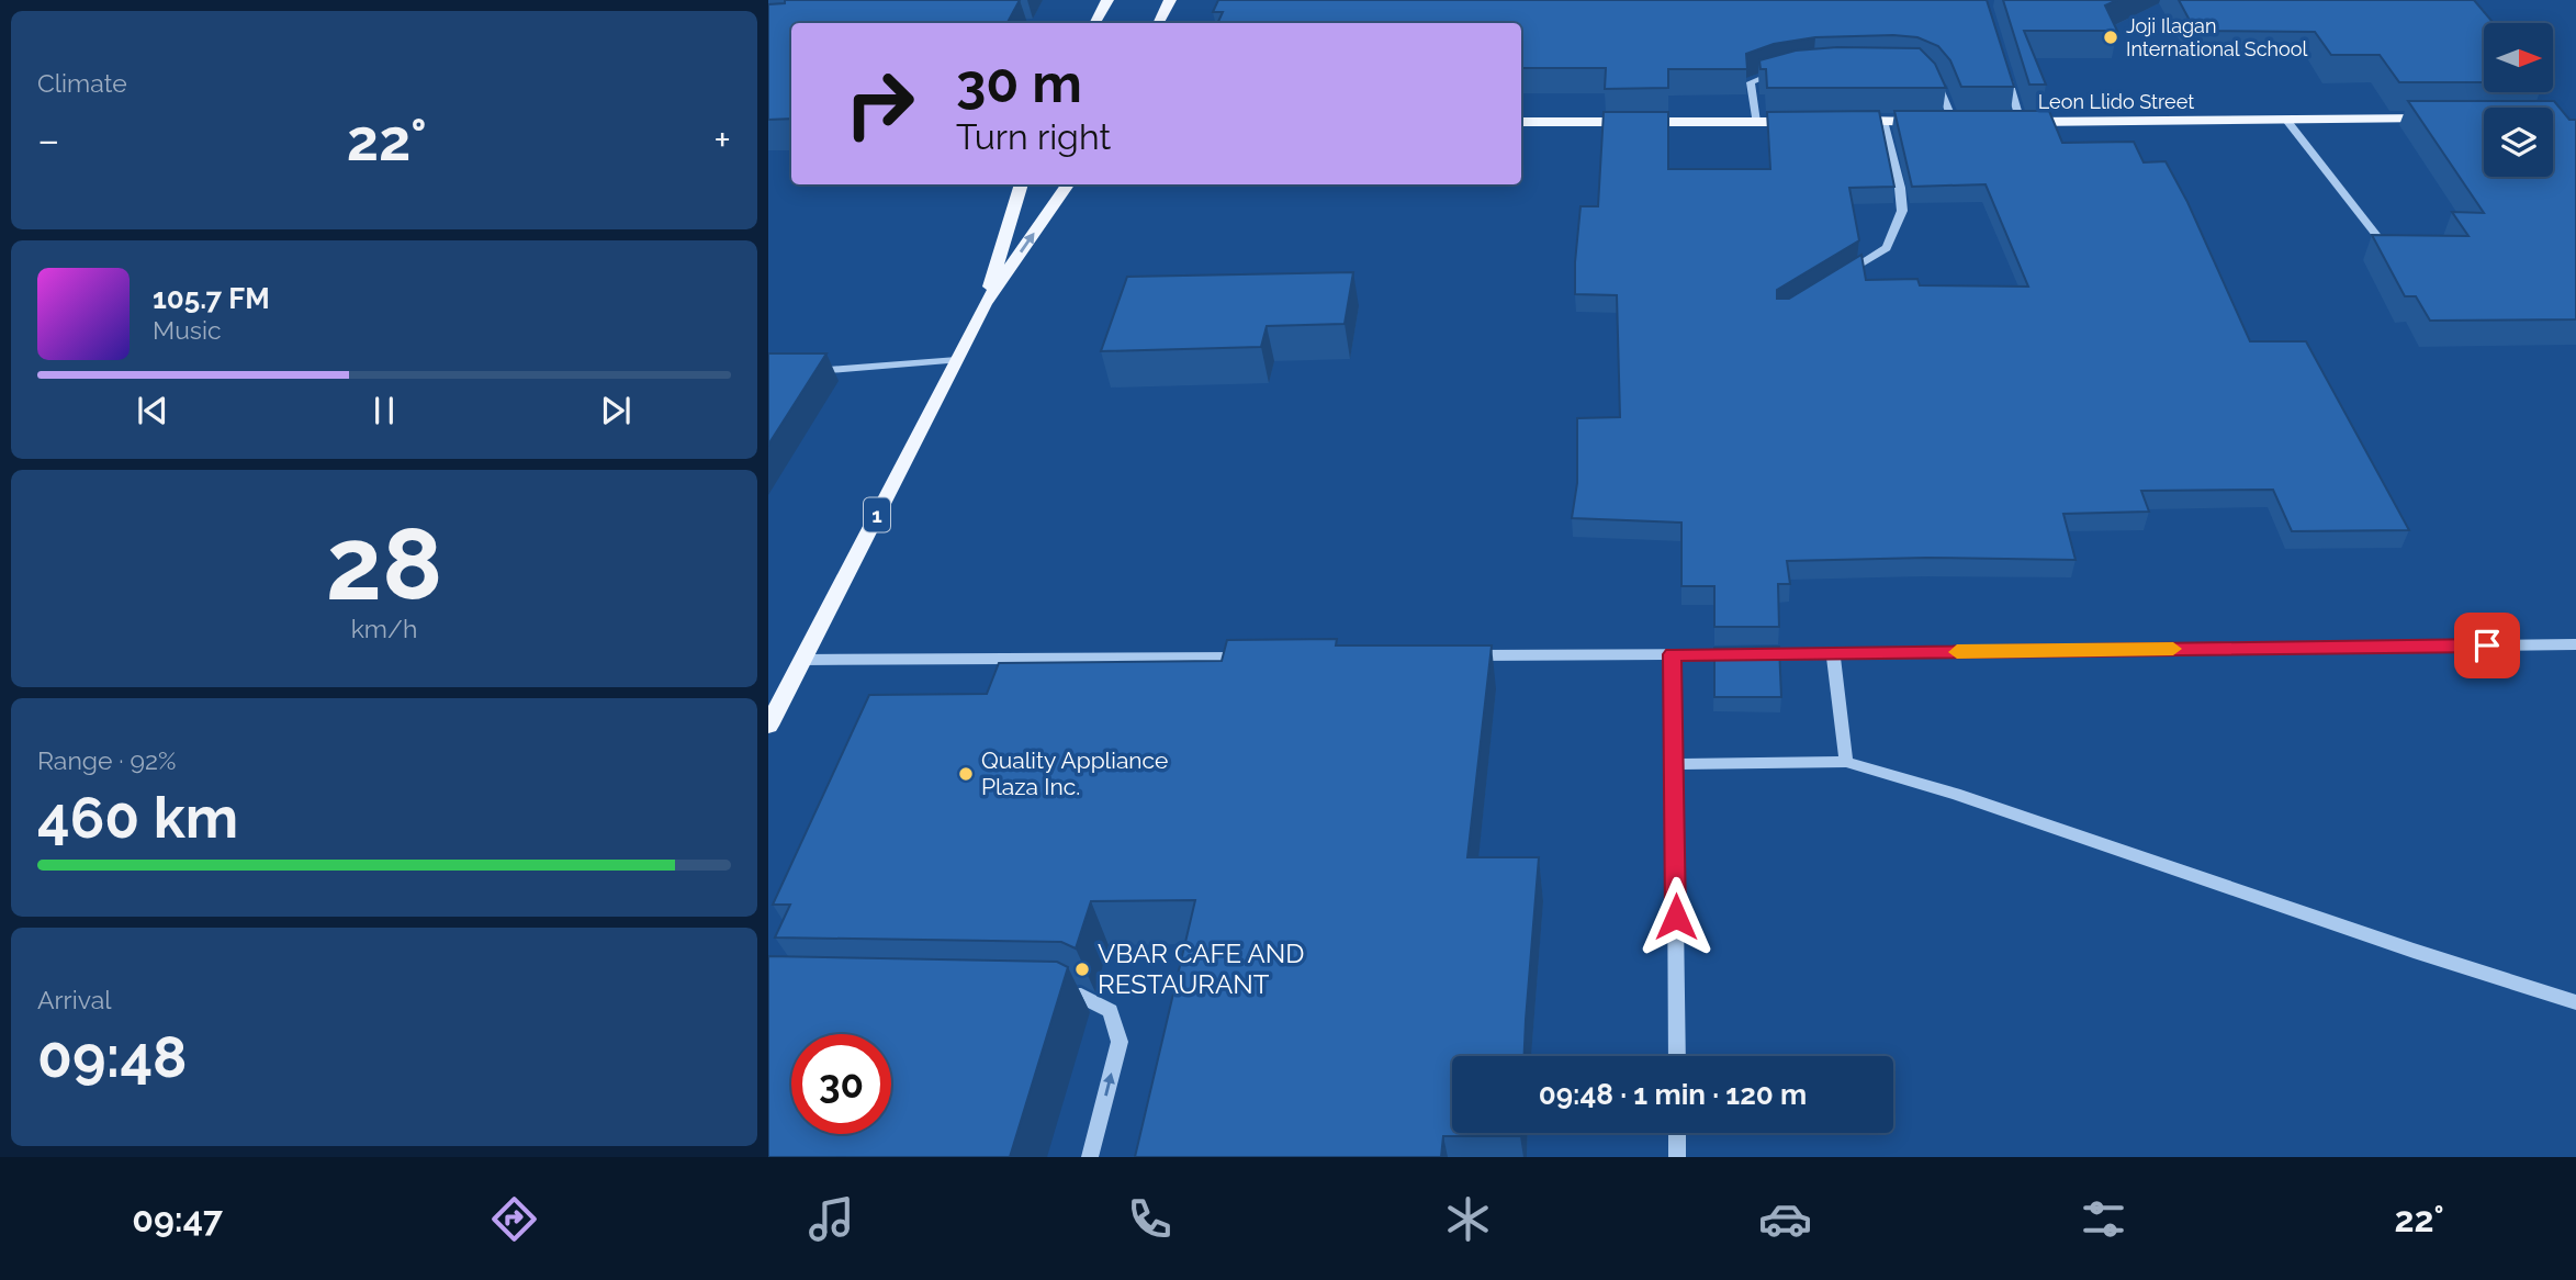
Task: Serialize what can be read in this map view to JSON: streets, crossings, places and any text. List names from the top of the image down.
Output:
{
  "streets": {
    "main road": ["Leon Llido Street", "1"]
  },
  "places": ["Joji Ilagan International School", "Quality Appliance Plaza Inc.", "VBAR CAFE AND RESTAURANT"],
  "north": "right",
  "page": {
    "tile": [
      "Climate",
      ["28", "km/h"],
      ["Range · 92%", "460 km"],
      ["Arrival", "09:48"]
    ],
    "turn": ["30 m", "Turn right"],
    "heat": ["−", "22°", "+"],
    "song": ["105.7 FM", "Music"],
    "limit": "30",
    "trip": "09:48 · 1 min · 120 m",
    "tabs": ["09:47", "22°"]
  }
}
